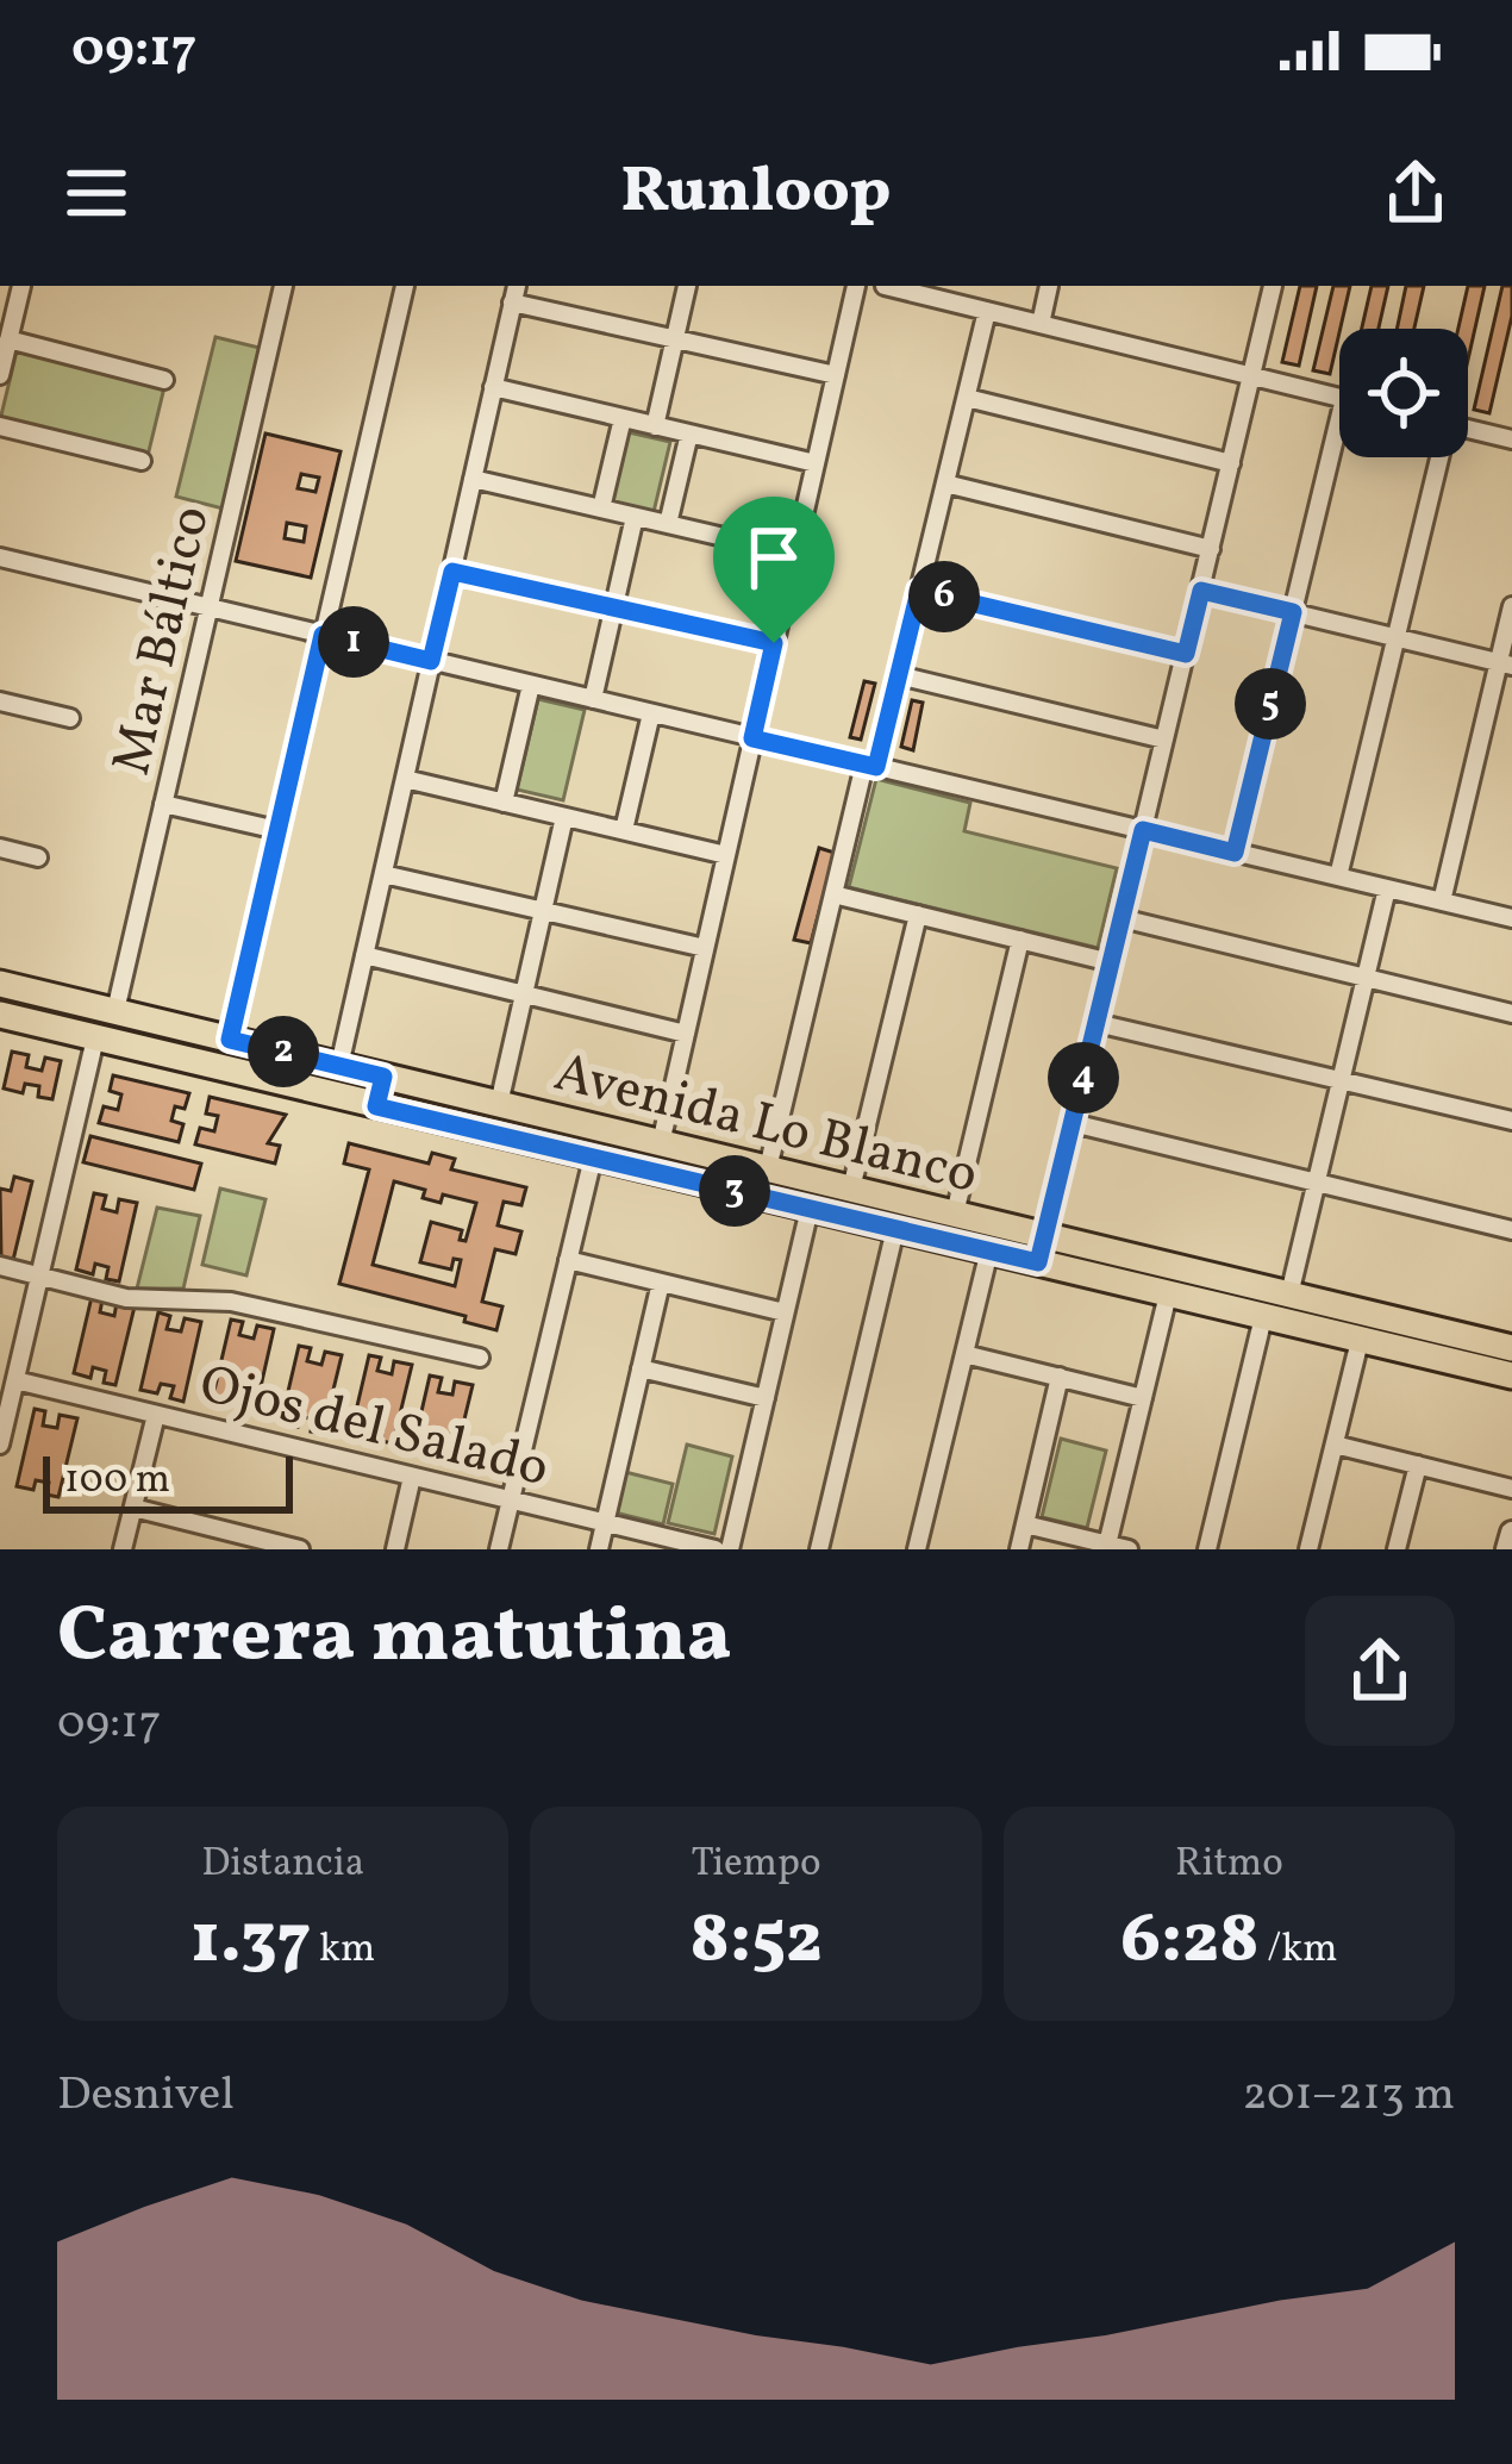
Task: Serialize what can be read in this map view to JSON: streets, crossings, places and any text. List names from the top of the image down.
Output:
{
  "streets": {
    "main road": ["Avenida Lo Blanco"],
    "street": ["Mar Báltico", "Ojos del Salado"]
  },
  "crossings": [
    ["Mar Báltico", "Avenida Lo Blanco"]
  ],
  "scale_bar": "100 m",
  "page": {
    "status": "09:17",
    "header": "Runloop",
    "pins": [
      "6",
      "1",
      "5",
      "2",
      "4",
      "3"
    ],
    "scale": "100 m",
    "heading": ["Carrera matutina", "09:17"],
    "stats": [
      ["Distancia", "1.37 km"],
      ["Tiempo", "8:52"],
      ["Ritmo", "6:28 /km"]
    ],
    "chart": ["Desnivel", "201–213 m"]
  }
}
